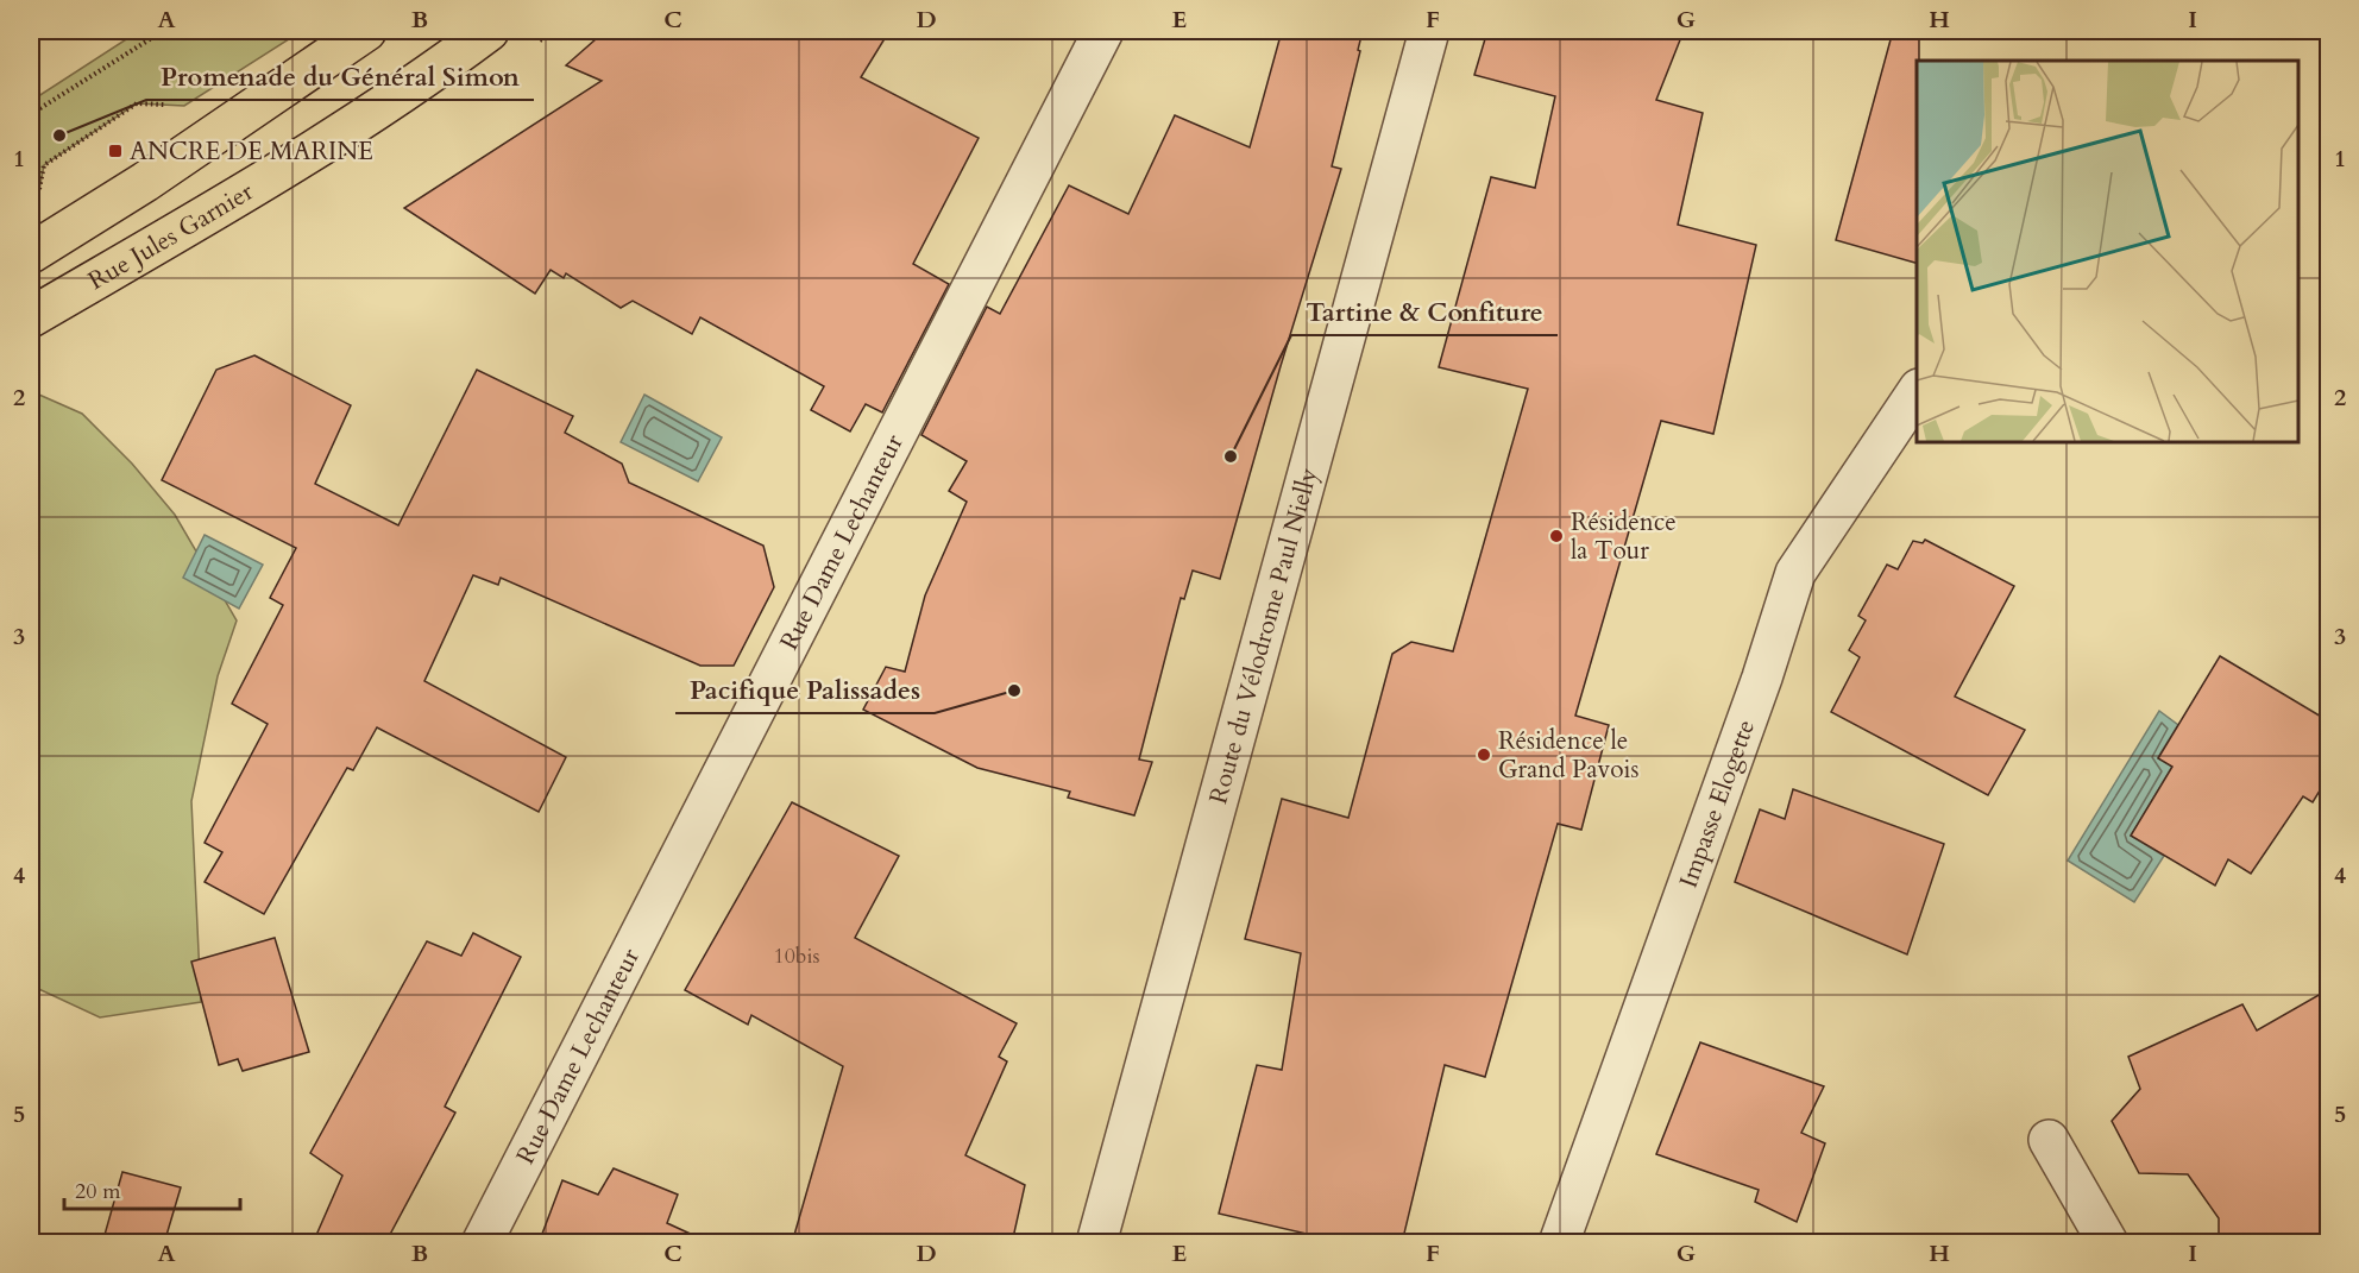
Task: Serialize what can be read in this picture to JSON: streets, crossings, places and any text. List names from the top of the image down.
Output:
{
  "streets": {
    "main road": ["Rue Jules Garnier"],
    "street": ["Rue Dame Lechanteur", "Route du Vélodrome Paul Nielly", "Impasse Elogette"]
  },
  "places": {
    "other": [
      "Promenade du Général Simon",
      "Tartine & Confiture",
      "Résidence la Tour",
      "Pacifique Palissades",
      "Résidence le Grand Pavois"
    ],
    "transit": ["ANCRE DE MARINE"]
  },
  "house_numbers": ["10bis"],
  "scale_bar": "20 m",
  "grid": {
    "columns": [
      "A",
      "B",
      "C",
      "D",
      "E",
      "F",
      "G",
      "H",
      "I"
    ],
    "rows": [
      "1",
      "2",
      "3",
      "4",
      "5"
    ]
  }
}
